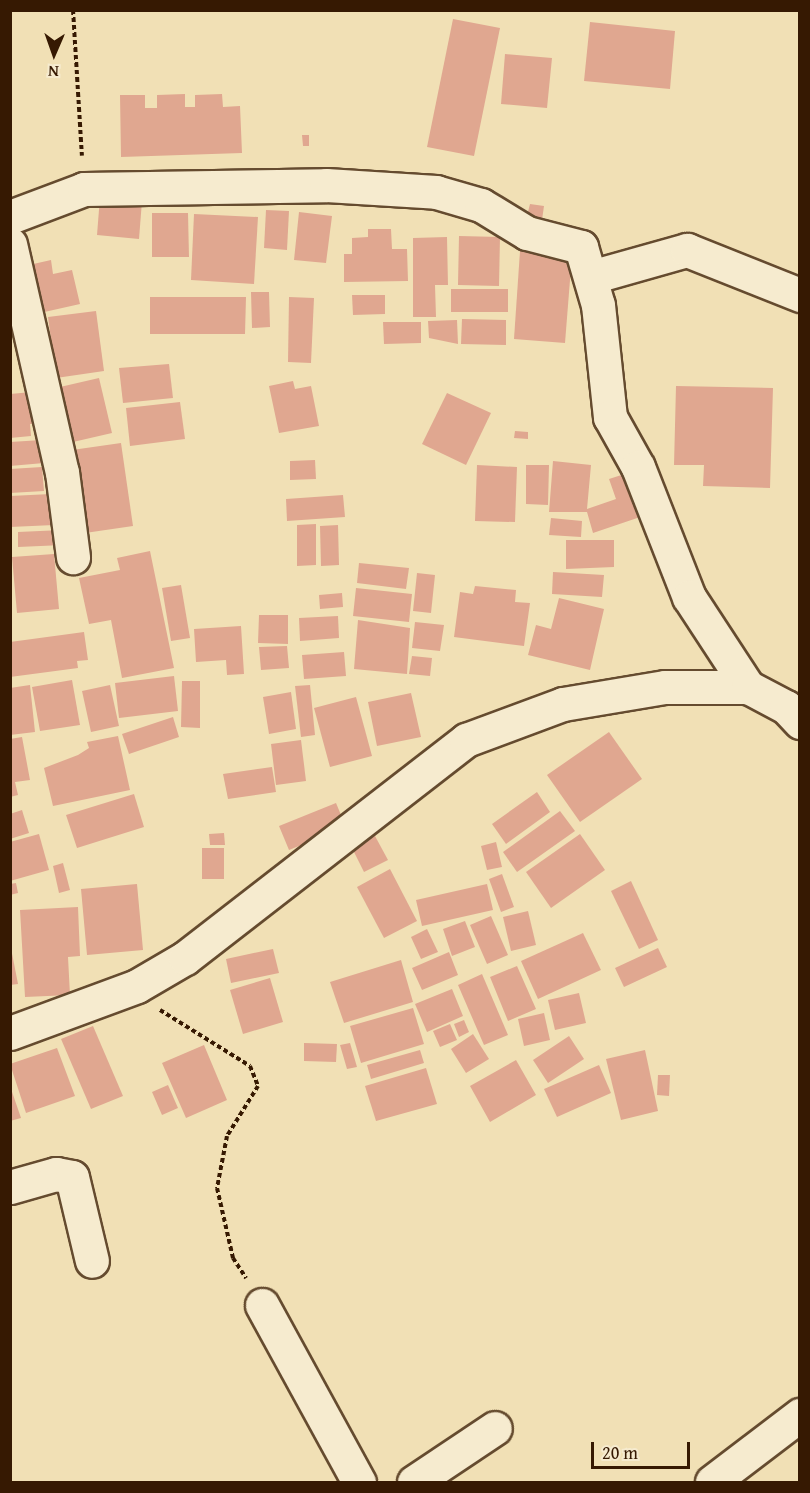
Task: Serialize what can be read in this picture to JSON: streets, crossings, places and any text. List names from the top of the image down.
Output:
{
  "scale_bar": "20 m",
  "north": "bottom"
}
